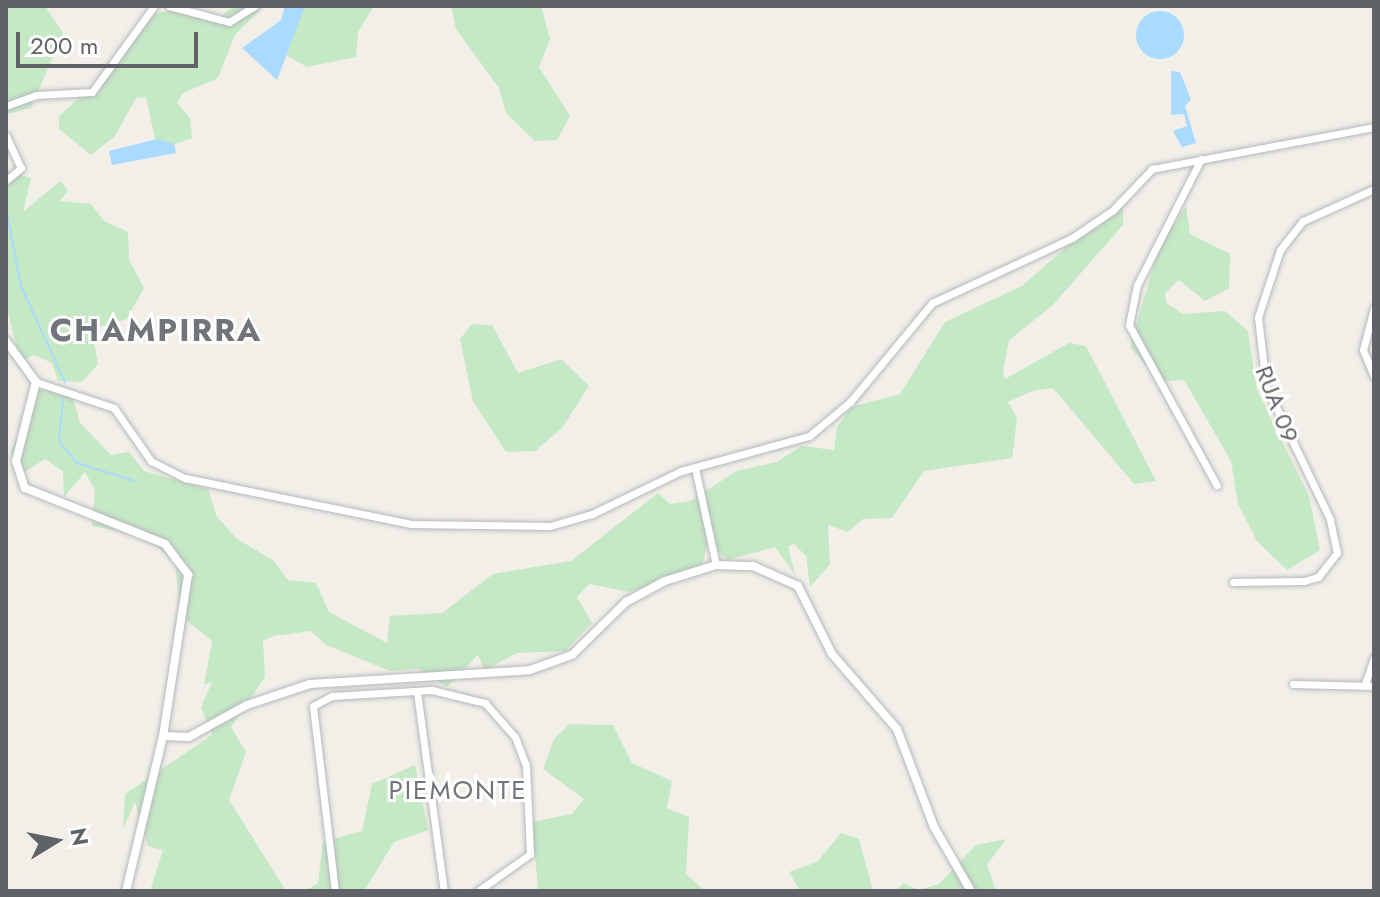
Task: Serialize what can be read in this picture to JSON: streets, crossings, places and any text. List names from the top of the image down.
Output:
{
  "streets": {
    "street": ["RUA 09"]
  },
  "districts": ["CHAMPIRRA", "PIEMONTE"],
  "scale_bar": "200 m",
  "north": "right"
}
